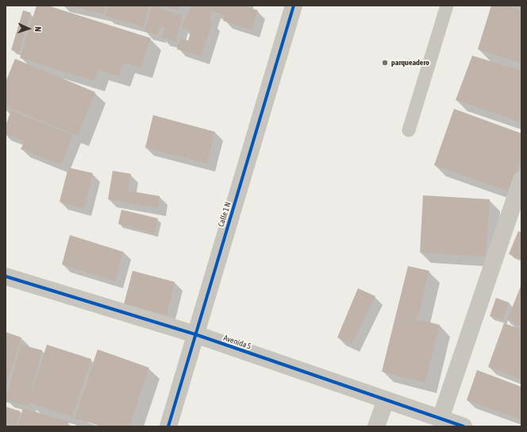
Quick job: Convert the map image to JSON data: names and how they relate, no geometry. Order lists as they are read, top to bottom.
{
  "streets": {
    "street": ["Calle 1 N", "Avenida 5"]
  },
  "crossings": [
    ["Calle 1 N", "Avenida 5"]
  ],
  "places": ["parqueadero"],
  "north": "right"
}
